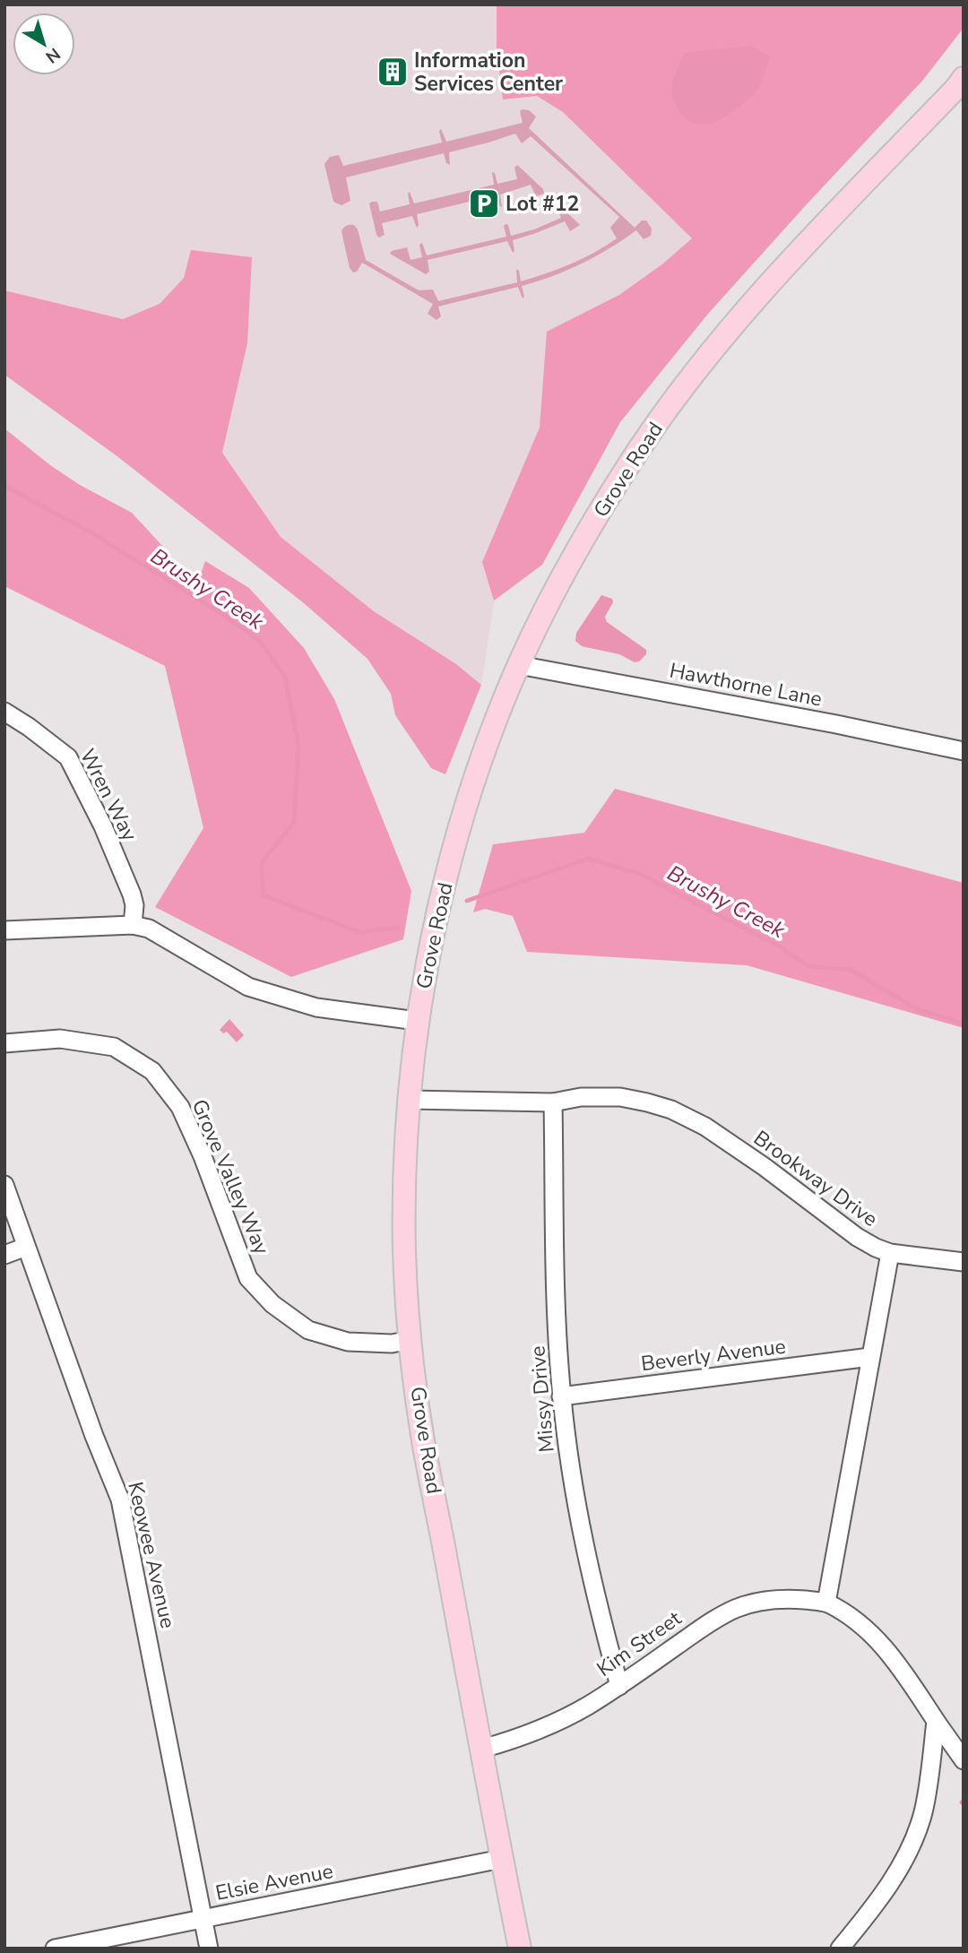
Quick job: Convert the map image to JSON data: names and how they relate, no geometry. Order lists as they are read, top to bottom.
{
  "streets": {
    "main road": ["Grove Road"],
    "street": [
      "Hawthorne Lane",
      "Wren Way",
      "Grove Valley Way",
      "Brookway Drive",
      "Beverly Avenue",
      "Missy Drive",
      "Keowee Avenue",
      "Kim Street",
      "Elsie Avenue"
    ]
  },
  "crossings": [
    ["Grove Road", "Hawthorne Lane"],
    ["Grove Road", "Grove Valley Way"],
    ["Grove Road", "Brookway Drive"],
    ["Grove Road", "Kim Street"],
    ["Grove Road", "Elsie Avenue"],
    ["Brookway Drive", "Missy Drive"],
    ["Beverly Avenue", "Missy Drive"],
    ["Missy Drive", "Kim Street"],
    ["Keowee Avenue", "Elsie Avenue"]
  ],
  "water": ["Brushy Creek"],
  "places": {
    "building": ["Information Services Center"],
    "parking": ["Lot #12"]
  },
  "north": "bottom right"
}
